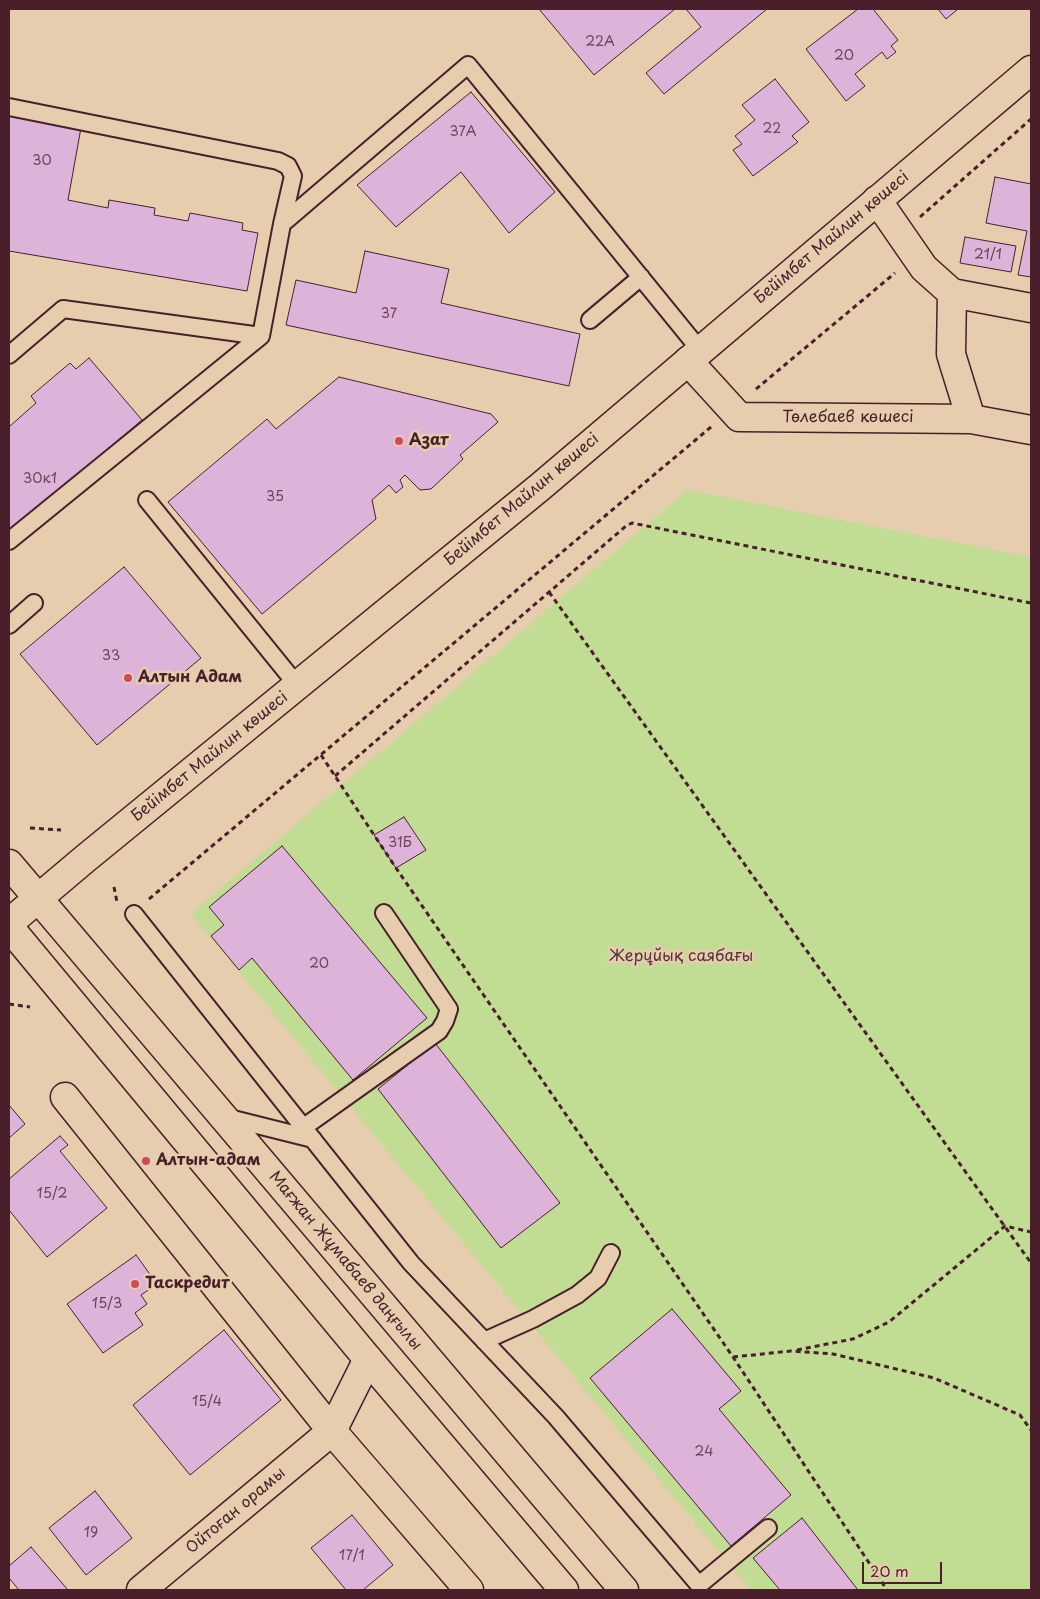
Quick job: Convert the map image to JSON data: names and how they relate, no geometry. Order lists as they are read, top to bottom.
{
  "streets": {
    "street": [
      "Бейімбет Майлин көшесі",
      "Төлебаев көшесі",
      "Мағжан Жұмабаев даңғылы",
      "Ойтоған орамы"
    ]
  },
  "crossings": [
    ["Бейімбет Майлин көшесі", "Төлебаев көшесі"],
    ["Бейімбет Майлин көшесі", "Мағжан Жұмабаев даңғылы"]
  ],
  "parks": ["Жерұйық саябағы"],
  "places": [
    "Азат",
    "Алтын Адам",
    "Алтын-адам",
    "Таскредит"
  ],
  "house_numbers": [
    "22А",
    "20",
    "22",
    "37А",
    "30",
    "21/1",
    "37",
    "30к1",
    "35",
    "33",
    "31Б",
    "20",
    "15/2",
    "15/3",
    "15/4",
    "24",
    "19",
    "17/1"
  ],
  "scale_bar": "20 m"
}
